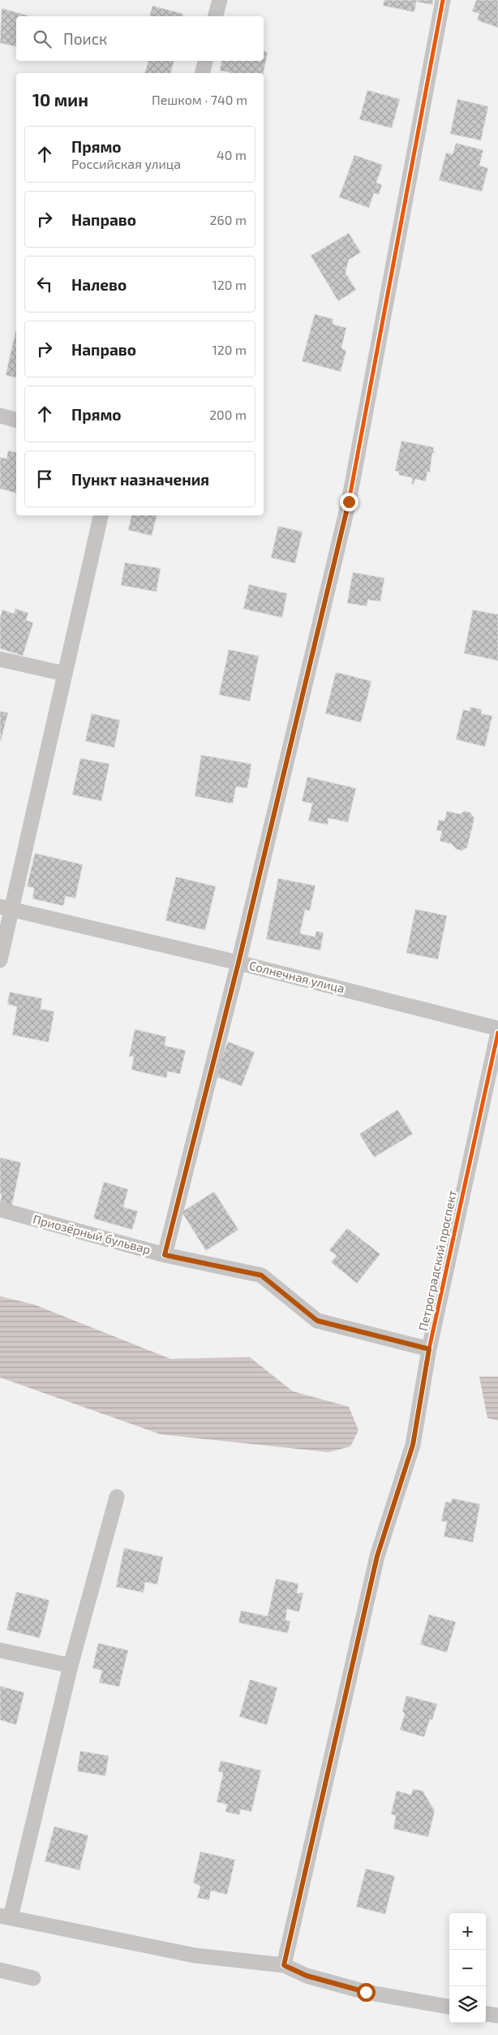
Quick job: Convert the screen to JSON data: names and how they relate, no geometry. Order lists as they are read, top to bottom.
{
  "streets": {
    "street": ["Солнечная улица", "Приозёрный бульвар", "Петроградский проспект"]
  },
  "crossings": [
    ["Приозёрный бульвар", "Петроградский проспект"]
  ],
  "page": {
    "search": "Поиск",
    "heading": ["10 мин", "Пешком · 740 m"],
    "list": [
      ["Прямо", "Российская улица", "40 m"],
      ["Направо", "260 m"],
      ["Налево", "120 m"],
      ["Направо", "120 m"],
      ["Прямо", "200 m"],
      "Пункт назначения"
    ],
    "map_buttons": ["+", "−"]
  }
}
